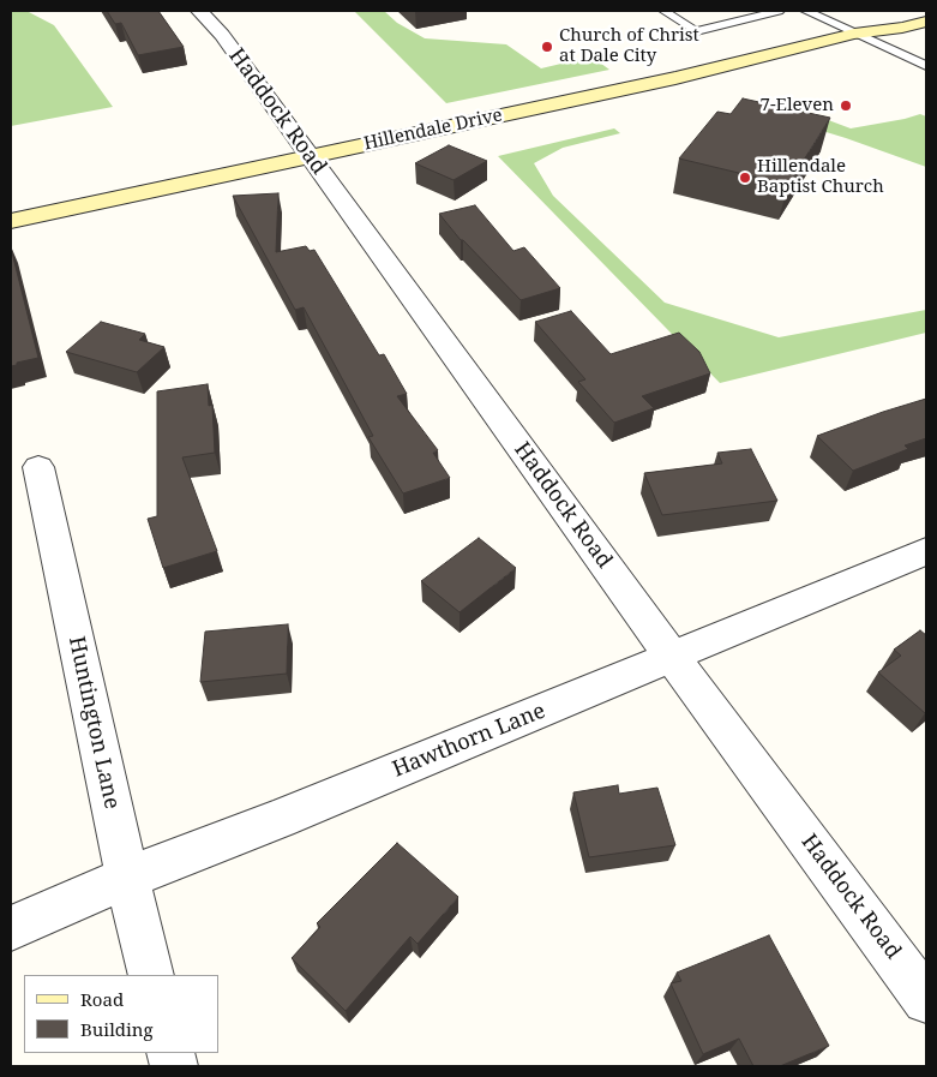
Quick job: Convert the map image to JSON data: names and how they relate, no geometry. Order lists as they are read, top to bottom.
{
  "streets": {
    "main road": ["Hillendale Drive"],
    "street": ["Haddock Road", "Huntington Lane", "Hawthorn Lane"]
  },
  "crossings": [
    ["Haddock Road", "Hillendale Drive"],
    ["Haddock Road", "Hawthorn Lane"],
    ["Huntington Lane", "Hawthorn Lane"]
  ],
  "places": ["Church of Christ at Dale City", "7-Eleven", "Hillendale Baptist Church"],
  "legend": ["Road", "Building"]
}
